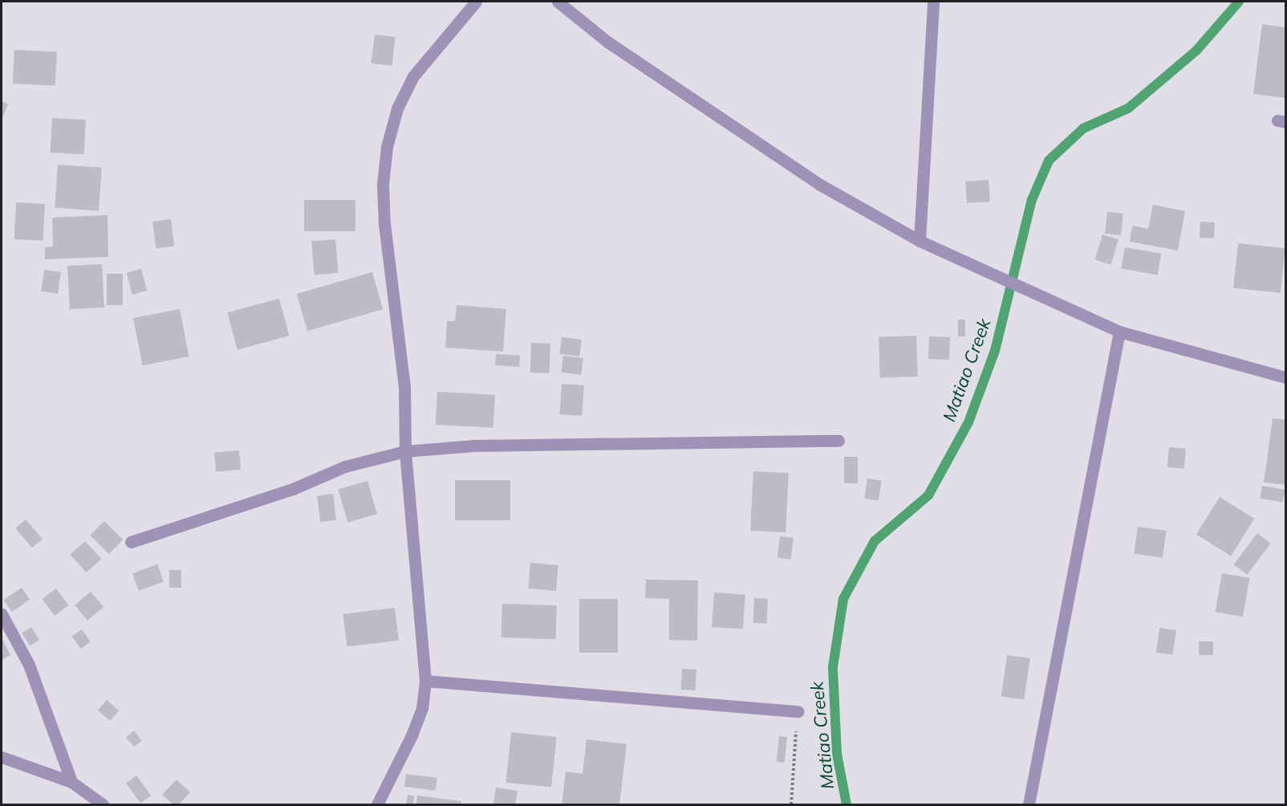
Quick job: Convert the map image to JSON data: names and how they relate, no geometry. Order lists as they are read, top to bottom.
{
  "water": ["Matiao Creek"]
}
